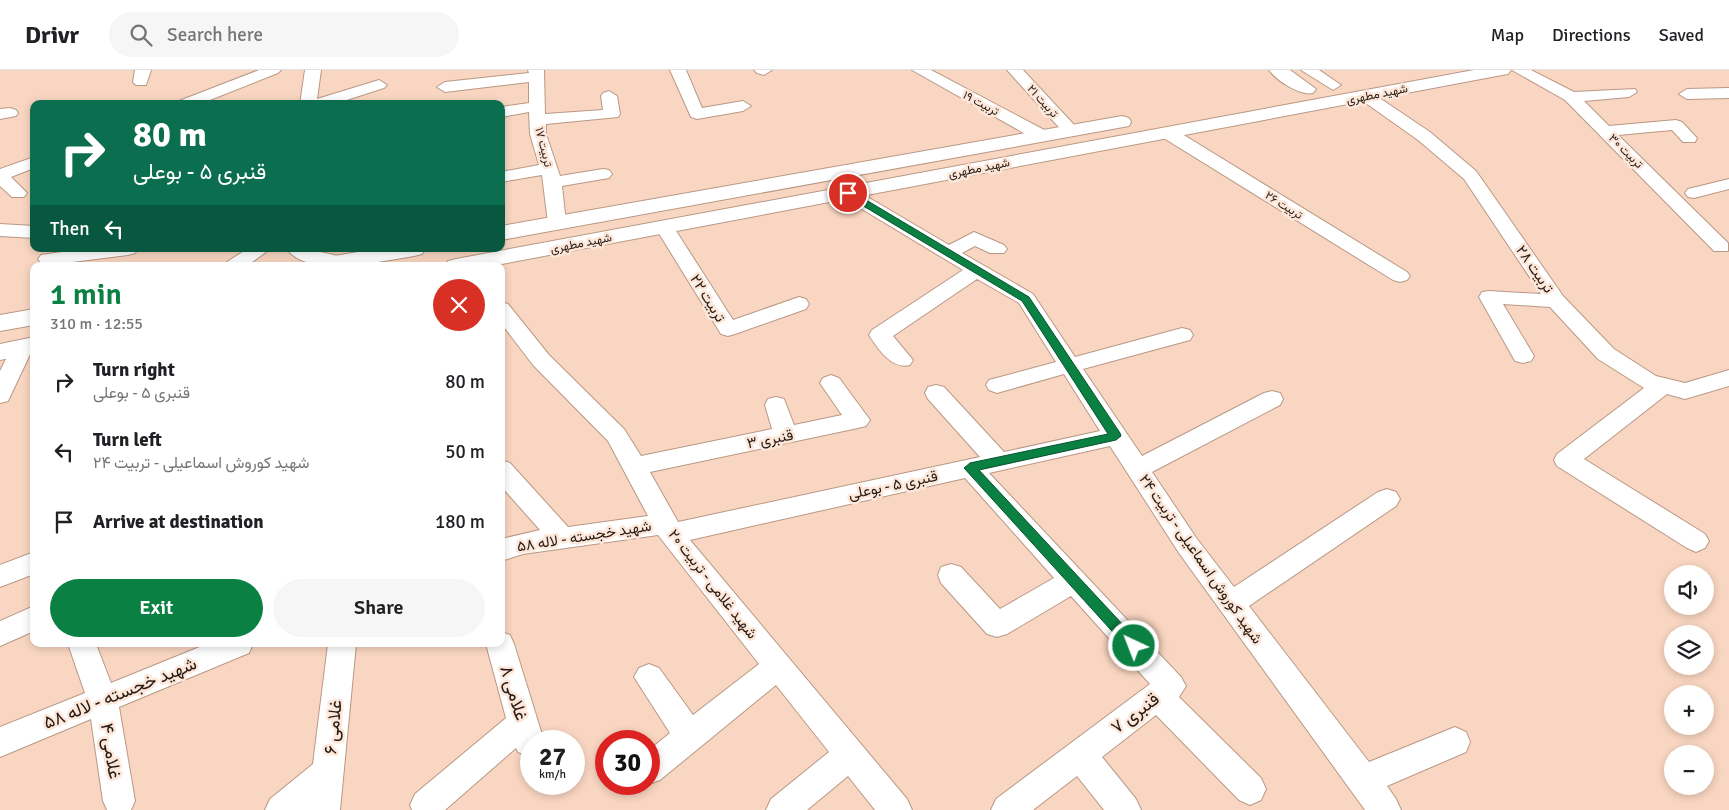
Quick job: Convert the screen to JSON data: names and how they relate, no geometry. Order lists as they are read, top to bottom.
{
  "streets": {
    "main road": ["شهید مطهری"],
    "street": [
      "تربیت ۲۱",
      "تربیت ۱۹",
      "تربیت ۱۷",
      "تربیت ۳۰",
      "تربیت ۲۶",
      "تربیت ۲۸",
      "تربیت ۲۲",
      "قنبری ۳",
      "قنبری ۵ - بوعلی",
      "شهید خجسته - لاله ۵۸",
      "شهید کوروش اسماعیلی - تربیت ۲۴",
      "شهید غلامی - تربیت ۲۰",
      "غلامی ۸",
      "قنبری ۷",
      "غلامی ۶",
      "غلامی ۴"
    ]
  },
  "crossings": [
    ["شهید مطهری", "تربیت ۲۱"],
    ["شهید مطهری", "تربیت ۱۹"],
    ["شهید مطهری", "تربیت ۱۷"],
    ["شهید مطهری", "تربیت ۲۶"],
    ["شهید مطهری", "تربیت ۲۸"],
    ["شهید مطهری", "تربیت ۲۲"],
    ["شهید مطهری", "شهید کوروش اسماعیلی - تربیت ۲۴"],
    ["قنبری ۳", "شهید غلامی - تربیت ۲۰"],
    ["قنبری ۵ - بوعلی", "شهید خجسته - لاله ۵۸"],
    ["قنبری ۵ - بوعلی", "شهید کوروش اسماعیلی - تربیت ۲۴"],
    ["قنبری ۵ - بوعلی", "شهید غلامی - تربیت ۲۰"],
    ["قنبری ۵ - بوعلی", "قنبری ۷"],
    ["شهید خجسته - لاله ۵۸", "شهید غلامی - تربیت ۲۰"],
    ["شهید خجسته - لاله ۵۸", "غلامی ۴"]
  ],
  "page": {
    "header": "Drivr",
    "search": "Search here",
    "nav": ["Map", "Directions", "Saved"],
    "turn": ["80 m", "قنبری ۵ - بوعلی"],
    "then": "Then",
    "heading": ["1 min", "310 m · 12:55"],
    "list": [
      {
        "name": "Turn right",
        "note": "قنبری ۵ - بوعلی",
        "value": "80 m"
      },
      {
        "name": "Turn left",
        "note": "شهید کوروش اسماعیلی - تربیت ۲۴",
        "value": "50 m"
      },
      {
        "name": "Arrive at destination",
        "value": "180 m"
      }
    ],
    "map_buttons": ["+", "−"],
    "buttons": ["Exit", "Share"],
    "speed": "27 km/h",
    "limit": "30"
  }
}
